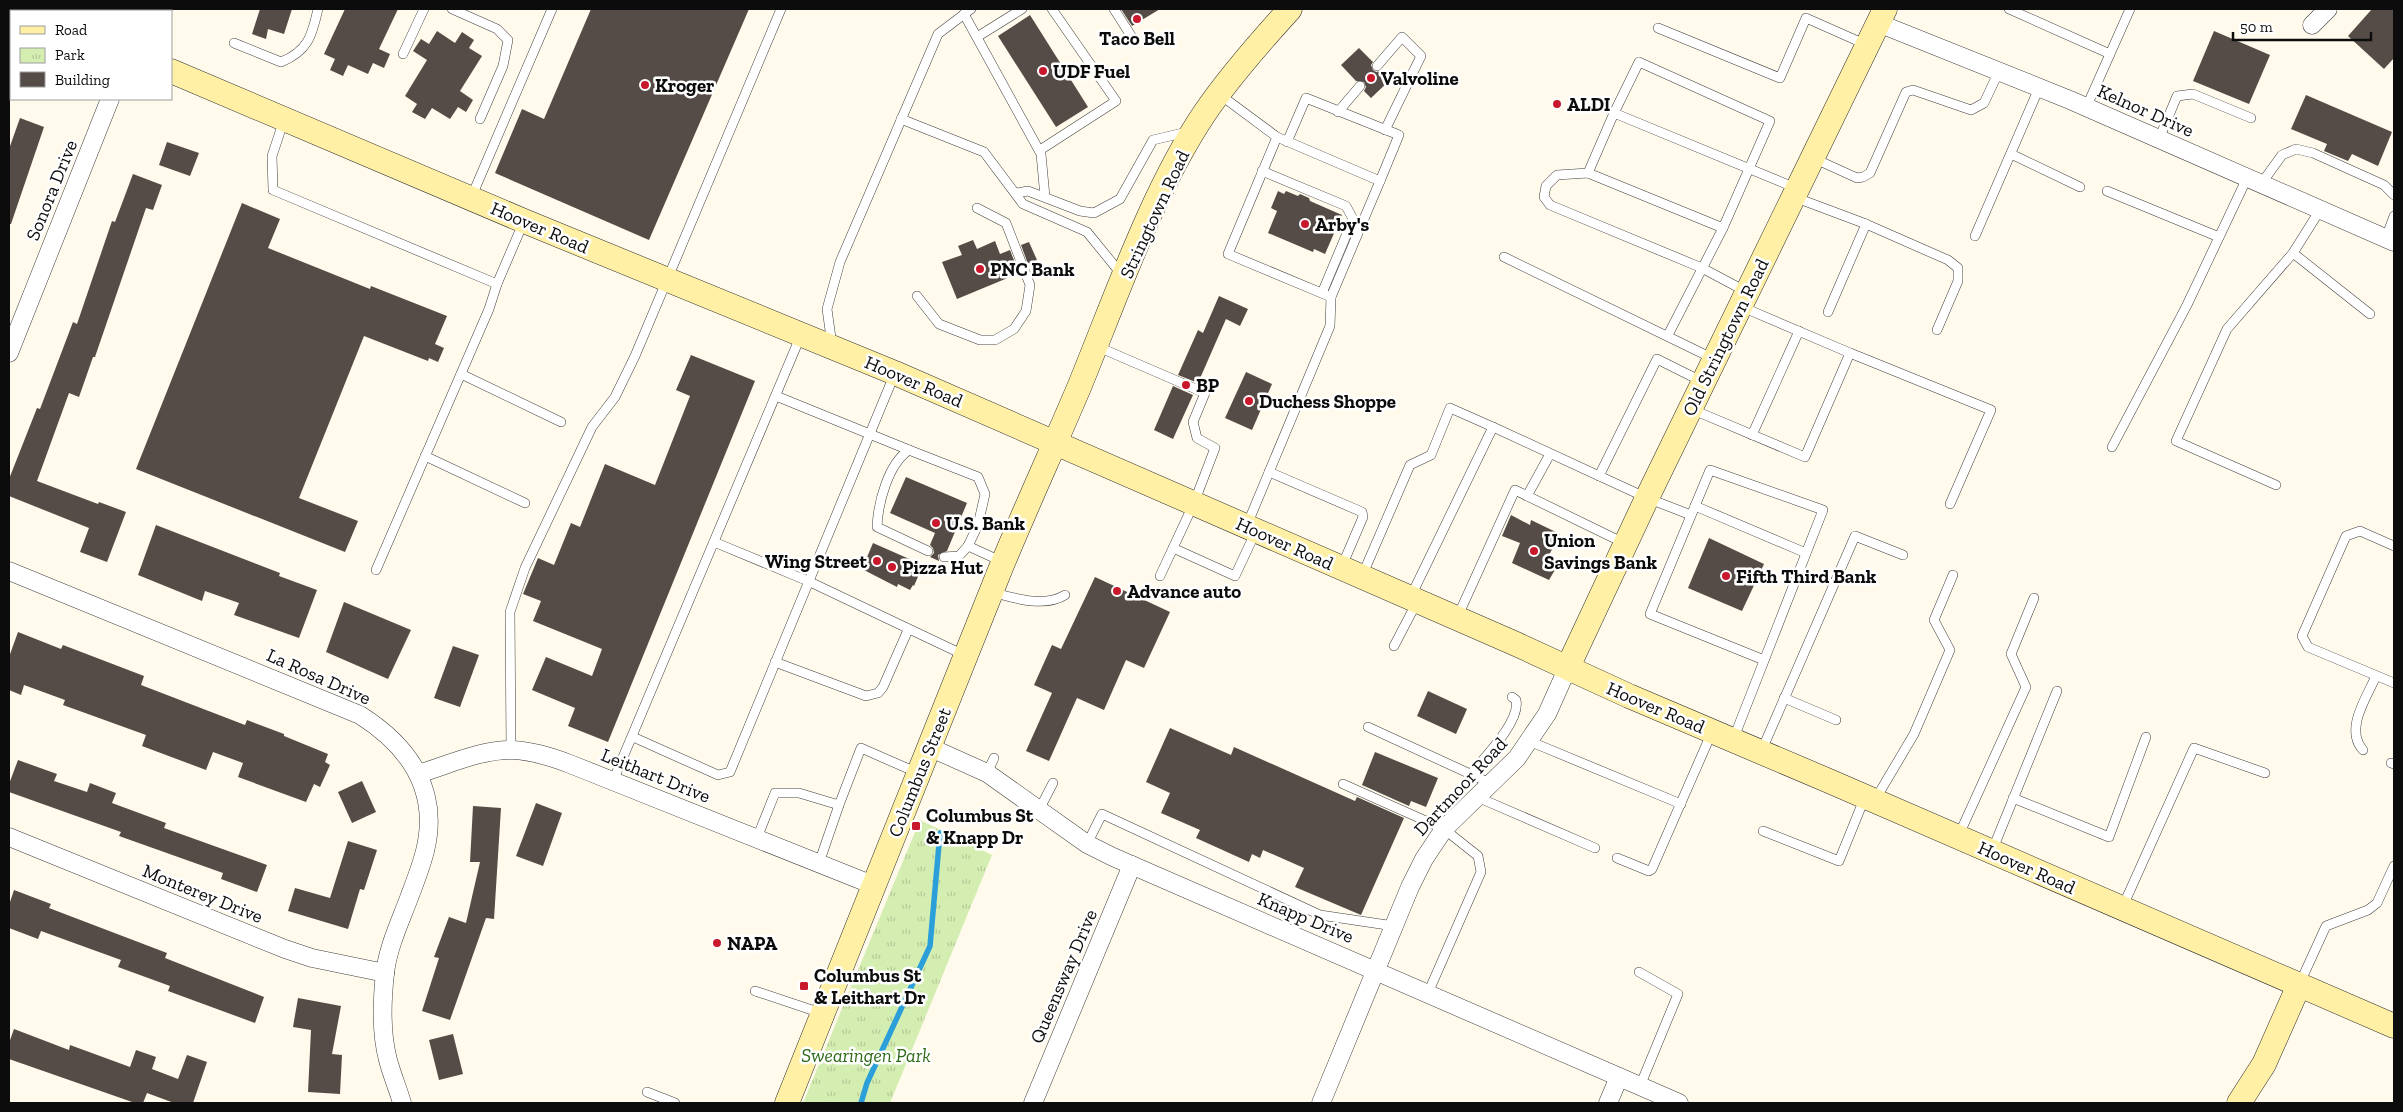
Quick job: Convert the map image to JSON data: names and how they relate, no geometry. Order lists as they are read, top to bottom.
{
  "streets": {
    "main road": [
      "Stringtown Road",
      "Hoover Road",
      "Old Stringtown Road",
      "Columbus Street"
    ],
    "street": [
      "Kelnor Drive",
      "Sonora Drive",
      "La Rosa Drive",
      "Leithart Drive",
      "Dartmoor Road",
      "Monterey Drive",
      "Knapp Drive",
      "Queensway Drive"
    ]
  },
  "crossings": [
    ["Kelnor Drive", "Old Stringtown Road"],
    ["Stringtown Road", "Hoover Road"],
    ["Stringtown Road", "Columbus Street"],
    ["Hoover Road", "Old Stringtown Road"],
    ["Hoover Road", "Columbus Street"],
    ["Hoover Road", "Dartmoor Road"],
    ["Old Stringtown Road", "Dartmoor Road"],
    ["La Rosa Drive", "Leithart Drive"],
    ["La Rosa Drive", "Monterey Drive"],
    ["Columbus Street", "Leithart Drive"],
    ["Columbus Street", "Knapp Drive"],
    ["Dartmoor Road", "Knapp Drive"],
    ["Knapp Drive", "Queensway Drive"]
  ],
  "parks": ["Swearingen Park"],
  "places": {
    "other": [
      "Taco Bell",
      "UDF Fuel",
      "Valvoline",
      "Kroger",
      "ALDI",
      "Arby's",
      "PNC Bank",
      "BP",
      "Duchess Shoppe",
      "U.S. Bank",
      "Union Savings Bank",
      "Wing Street",
      "Pizza Hut",
      "Fifth Third Bank",
      "Advance auto",
      "NAPA"
    ],
    "transit": ["Columbus St & Knapp Dr", "Columbus St & Leithart Dr"]
  },
  "legend": ["Road", "Park", "Building"],
  "scale_bar": "50 m"
}
